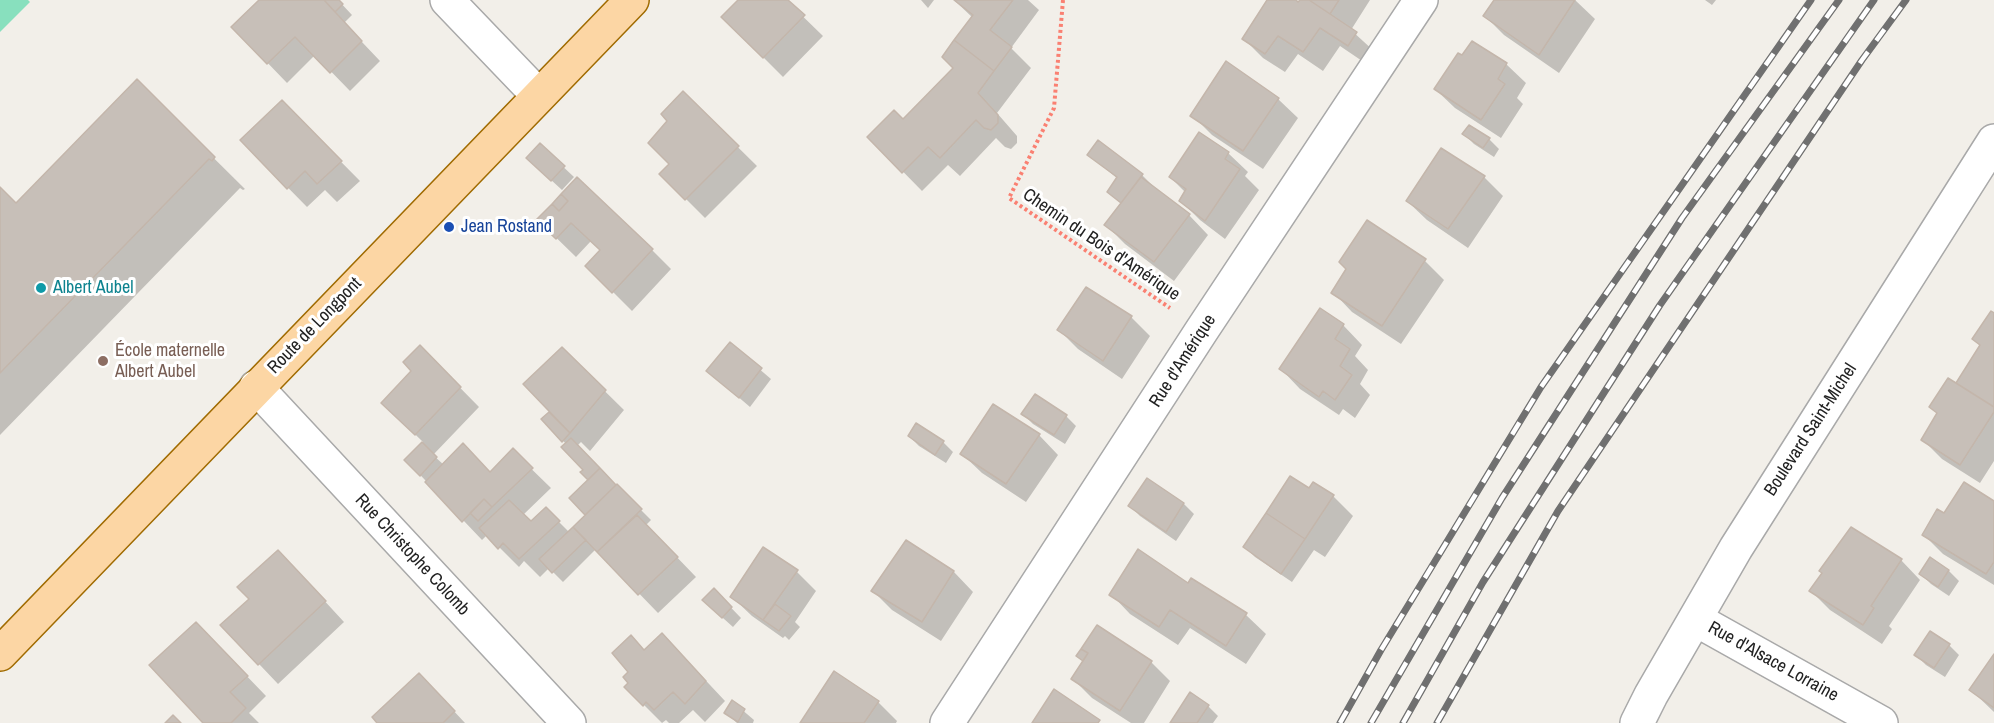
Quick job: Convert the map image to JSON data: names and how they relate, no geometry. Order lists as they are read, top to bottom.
{
  "streets": {
    "main road": ["Route de Longpont"],
    "street": [
      "Rue d'Amérique",
      "Boulevard Saint-Michel",
      "Rue Christophe Colomb",
      "Rue d'Alsace Lorraine"
    ],
    "path": ["Chemin du Bois d'Amérique"]
  },
  "crossings": [
    ["Chemin du Bois d'Amérique", "Rue d'Amérique"],
    ["Route de Longpont", "Rue Christophe Colomb"],
    ["Boulevard Saint-Michel", "Rue d'Alsace Lorraine"]
  ],
  "places": ["Jean Rostand", "Albert Aubel", "École maternelle Albert Aubel"]
}
